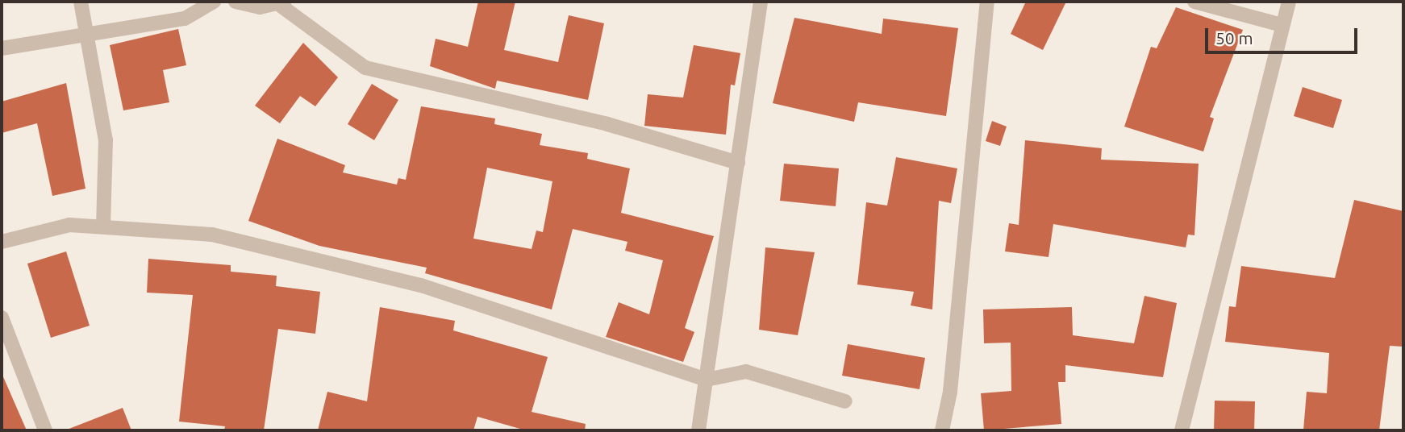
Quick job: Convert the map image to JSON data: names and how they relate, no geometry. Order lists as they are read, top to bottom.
{
  "scale_bar": "50 m"
}
